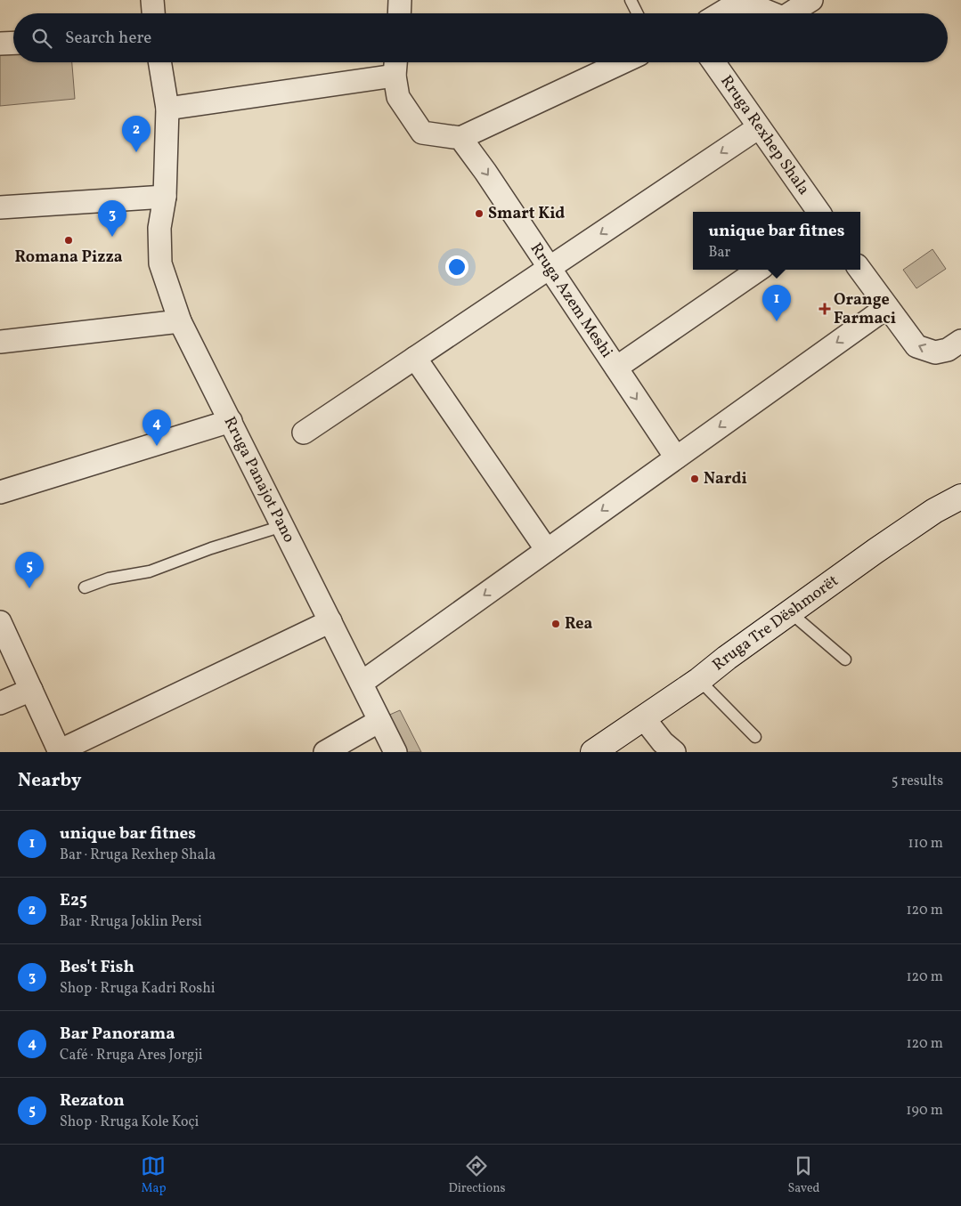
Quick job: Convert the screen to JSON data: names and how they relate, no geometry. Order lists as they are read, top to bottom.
{
  "streets": {
    "main road": ["Rruga Tre Dëshmorët"],
    "street": ["Rruga Rexhep Shala", "Rruga Azem Meshi", "Rruga Panajot Pano"]
  },
  "places": {
    "other": [
      "Smart Kid",
      "Romana Pizza",
      "Nardi",
      "Rea"
    ],
    "health": ["Orange Farmaci"]
  },
  "page": {
    "search": "Search here",
    "pins": [
      "2",
      "3",
      "1",
      "4",
      "5"
    ],
    "popup": ["unique bar fitnes", "Bar"],
    "heading": ["Nearby", "5 results"],
    "list": [
      {
        "mark": "1",
        "name": "unique bar fitnes",
        "note": "Bar · Rruga Rexhep Shala",
        "value": "110 m"
      },
      {
        "mark": "2",
        "name": "E25",
        "note": "Bar · Rruga Joklin Persi",
        "value": "120 m"
      },
      {
        "mark": "3",
        "name": "Bes't Fish",
        "note": "Shop · Rruga Kadri Roshi",
        "value": "120 m"
      },
      {
        "mark": "4",
        "name": "Bar Panorama",
        "note": "Café · Rruga Ares Jorgji",
        "value": "120 m"
      },
      {
        "mark": "5",
        "name": "Rezaton",
        "note": "Shop · Rruga Kole Koçi",
        "value": "190 m"
      }
    ],
    "nav": ["Map", "Directions", "Saved"]
  }
}
